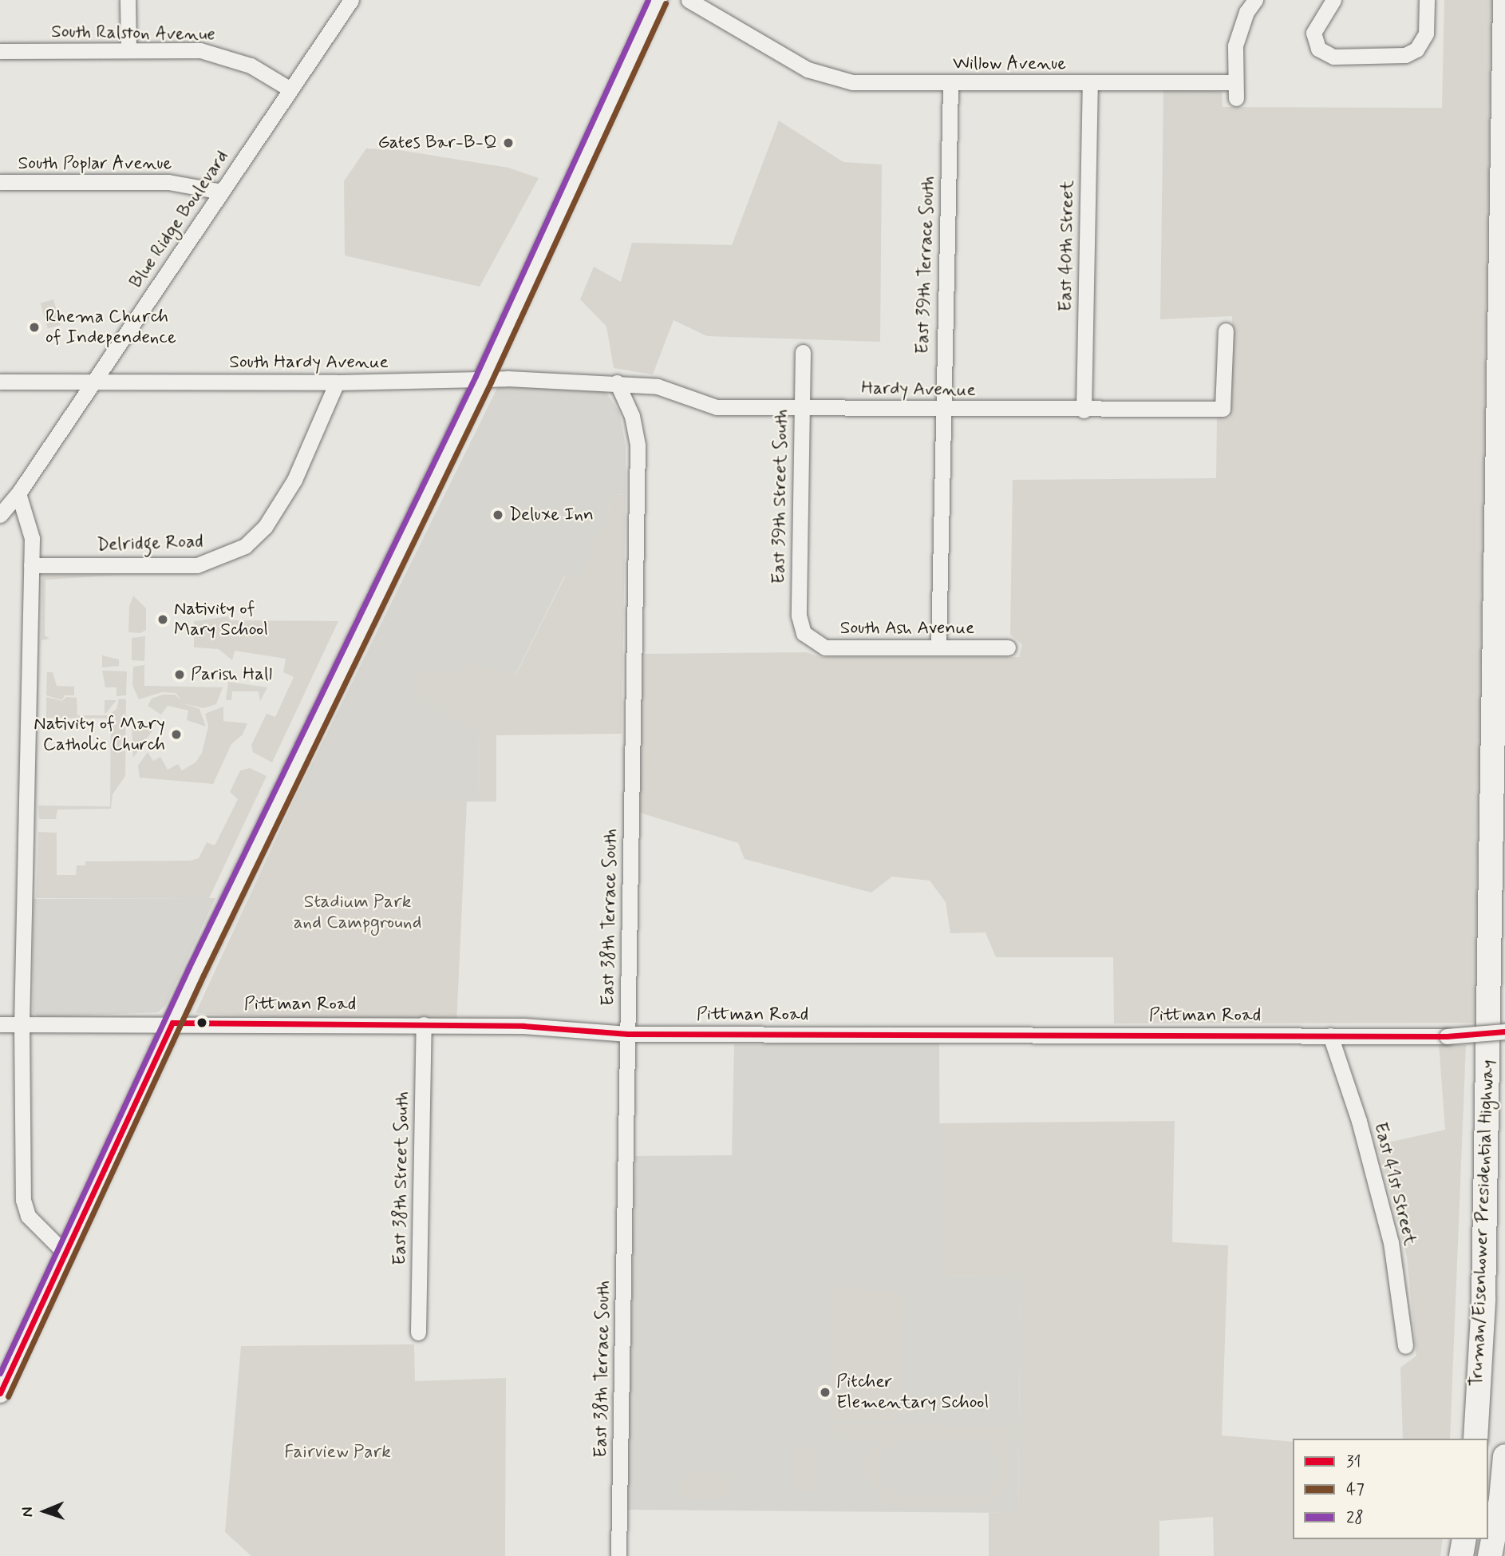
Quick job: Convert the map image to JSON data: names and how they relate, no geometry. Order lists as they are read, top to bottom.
{
  "streets": {
    "highway": ["Truman/Eisenhower Presidential Highway"],
    "street": [
      "South Ralston Avenue",
      "Willow Avenue",
      "South Poplar Avenue",
      "Blue Ridge Boulevard",
      "East 40th Street",
      "East 39th Terrace South",
      "South Hardy Avenue",
      "Hardy Avenue",
      "East 39th Street South",
      "Delridge Road",
      "South Ash Avenue",
      "East 38th Terrace South",
      "Pittman Road",
      "East 38th Street South",
      "East 41st Street"
    ]
  },
  "crossings": [
    ["South Ralston Avenue", "Blue Ridge Boulevard"],
    ["Willow Avenue", "East 40th Street"],
    ["Willow Avenue", "East 39th Terrace South"],
    ["South Poplar Avenue", "Blue Ridge Boulevard"],
    ["Blue Ridge Boulevard", "South Hardy Avenue"],
    ["East 40th Street", "Hardy Avenue"],
    ["East 39th Terrace South", "Hardy Avenue"],
    ["East 39th Terrace South", "South Ash Avenue"],
    ["South Hardy Avenue", "Hardy Avenue"],
    ["South Hardy Avenue", "Delridge Road"],
    ["South Hardy Avenue", "East 38th Terrace South"],
    ["Hardy Avenue", "East 39th Street South"],
    ["Hardy Avenue", "East 38th Terrace South"],
    ["East 39th Street South", "South Ash Avenue"],
    ["East 38th Terrace South", "Pittman Road"],
    ["Pittman Road", "East 38th Street South"],
    ["Pittman Road", "East 41st Street"]
  ],
  "parks": ["Stadium Park and Campground", "Fairview Park"],
  "places": [
    "Gates Bar-B-Q",
    "Rhema Church of Independence",
    "Deluxe Inn",
    "Nativity of Mary School",
    "Parish Hall",
    "Nativity of Mary Catholic Church",
    "Pitcher Elementary School"
  ],
  "lines": ["transit line 28", "transit line 47", "transit line 31"],
  "legend": ["31", "47", "28"],
  "north": "left"
}
